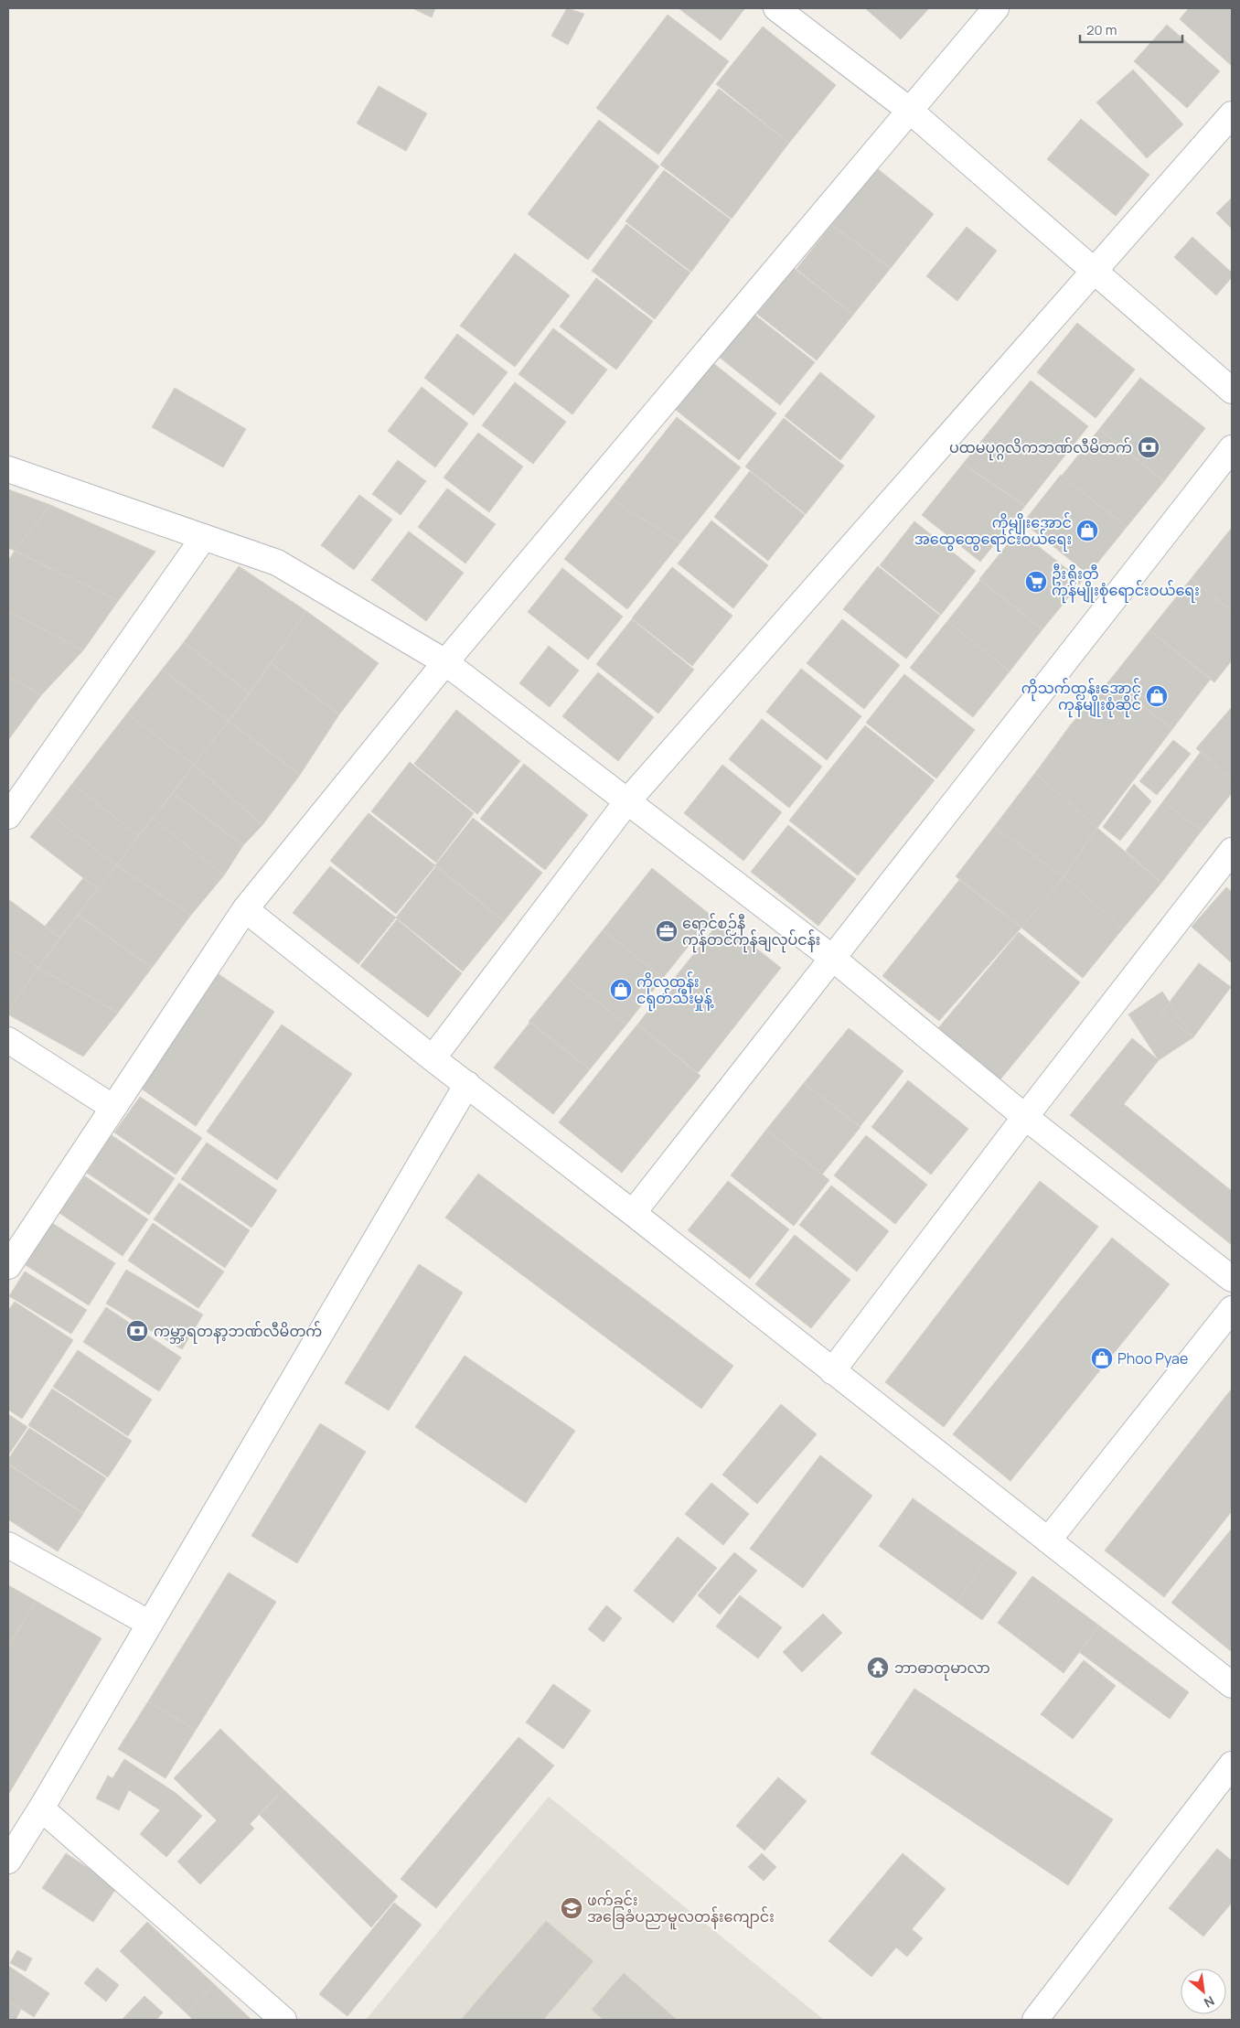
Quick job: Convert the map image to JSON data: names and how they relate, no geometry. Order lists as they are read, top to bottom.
{
  "places": {
    "bank": ["ပထမပုဂ္ဂလိကဘဏ်လီမိတက်", "ကမ္ဘာ့ရတနာ့ဘဏ်လီမိတက်"],
    "shop": [
      "ကိုမျိုးအောင် အထွေထွေရောင်းဝယ်ရေး",
      "ကိုသက်ထွန်းအောင် ကုန်မျိုးစုံဆိုင်",
      "ကိုလှထွန်း ငရုတ်သီးမှုန့်",
      "Phoo Pyae"
    ],
    "supermarket": ["ဦးရှိုးတီ ကုန်မျိုးစုံရောင်းဝယ်ရေး"],
    "office": ["ရောင်စဉ်နီ ကုန်တင်ကုန်ချလုပ်ငန်း"],
    "temple": ["ဘာဓာတုမာလာ"],
    "school or university": ["ဖက်ခင်း အခြေခံပညာမူလတန်းကျောင်း"]
  },
  "scale_bar": "20 m",
  "north": "bottom right"
}
